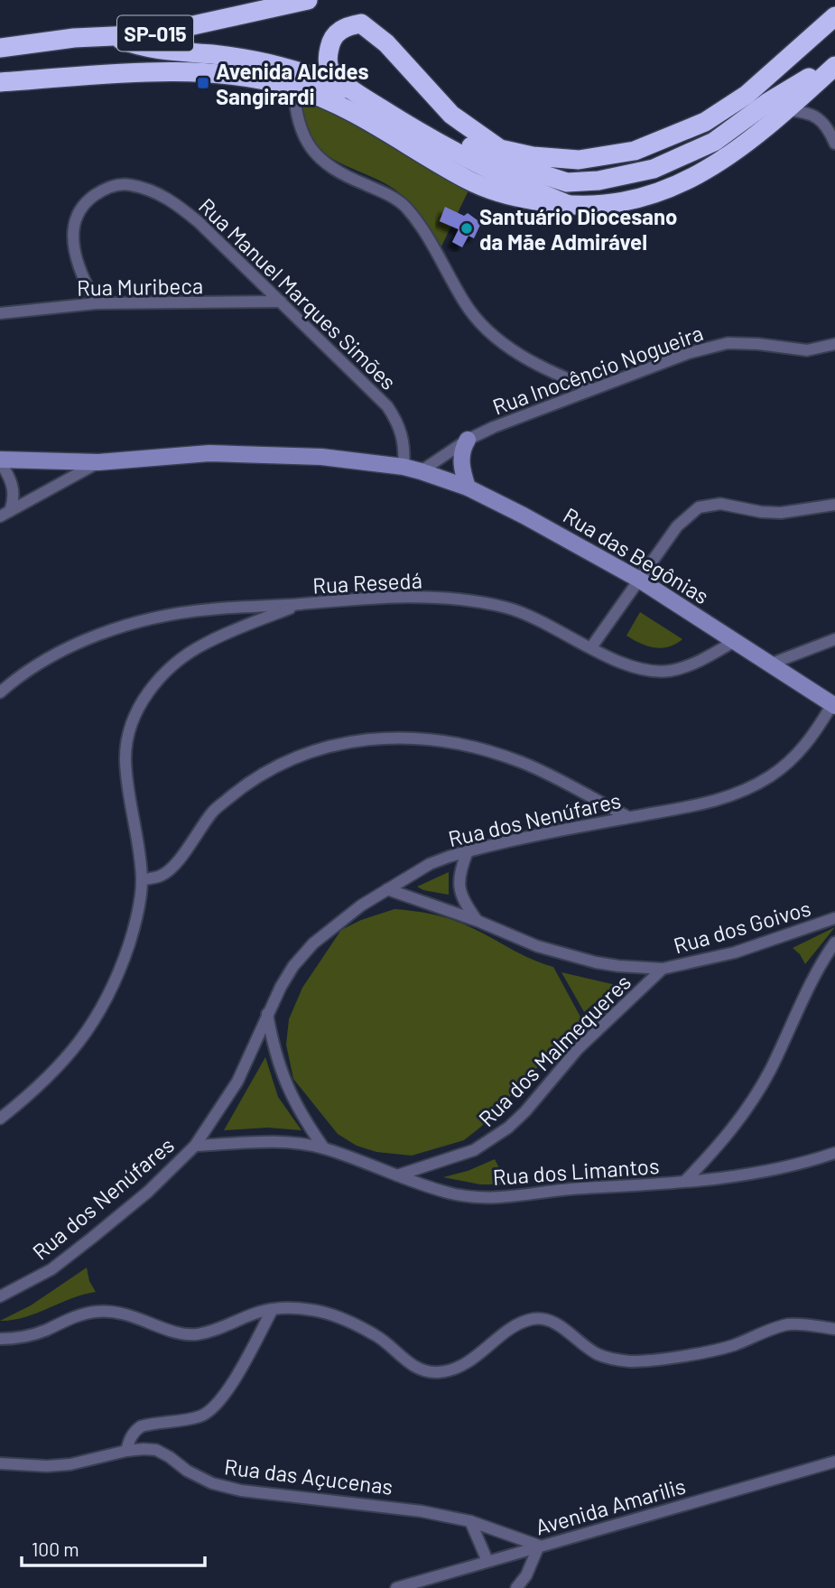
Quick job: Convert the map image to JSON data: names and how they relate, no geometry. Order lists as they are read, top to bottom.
{
  "streets": {
    "highway": ["SP-015"],
    "main road": ["Rua das Begônias"],
    "street": [
      "Rua Muribeca",
      "Rua Manuel Marques Simões",
      "Rua Inocêncio Nogueira",
      "Rua Resedá",
      "Rua dos Nenúfares",
      "Rua dos Goivos",
      "Rua dos Malmequeres",
      "Rua dos Limantos",
      "Rua das Açucenas",
      "Avenida Amarilis"
    ]
  },
  "crossings": [
    ["Rua Muribeca", "Rua Manuel Marques Simões"],
    ["Rua Manuel Marques Simões", "Rua das Begônias"],
    ["Rua Inocêncio Nogueira", "Rua das Begônias"],
    ["Rua das Begônias", "Rua Resedá"],
    ["Rua das Begônias", "Rua dos Nenúfares"],
    ["Rua dos Nenúfares", "Rua dos Goivos"],
    ["Rua dos Nenúfares", "Rua dos Limantos"],
    ["Rua dos Goivos", "Rua dos Malmequeres"],
    ["Rua dos Malmequeres", "Rua dos Limantos"],
    ["Rua das Açucenas", "Avenida Amarilis"]
  ],
  "places": {
    "transit": ["Avenida Alcides Sangirardi"],
    "other": ["Santuário Diocesano da Mãe Admirável"]
  },
  "scale_bar": "100 m"
}
